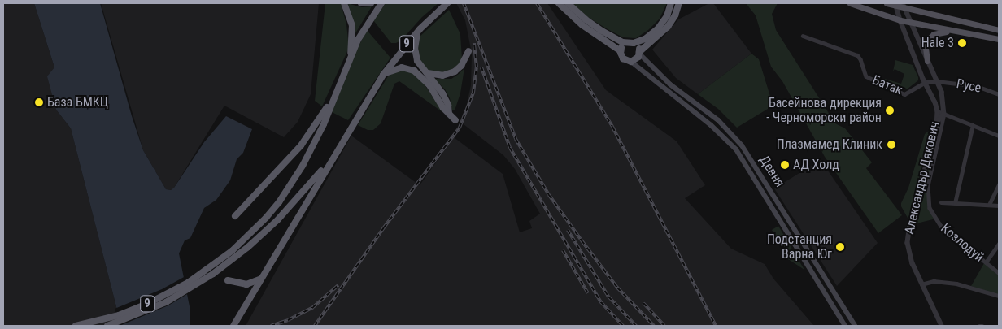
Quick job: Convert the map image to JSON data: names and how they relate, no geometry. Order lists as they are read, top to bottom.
{
  "streets": {
    "highway": ["9"],
    "main road": ["Девня"],
    "street": [
      "Батак",
      "Русе",
      "Александър Дякович",
      "Козлодуй"
    ]
  },
  "crossings": [
    ["Батак", "Русе"],
    ["Батак", "Александър Дякович"],
    ["Русе", "Александър Дякович"],
    ["Александър Дякович", "Козлодуй"]
  ],
  "places": [
    "Hale 3",
    "База БМКЦ",
    "Басейнова дирекция - Черноморски район",
    "Плазмамед Клиник",
    "АД Холд",
    "Подстанция Варна Юг"
  ]
}
